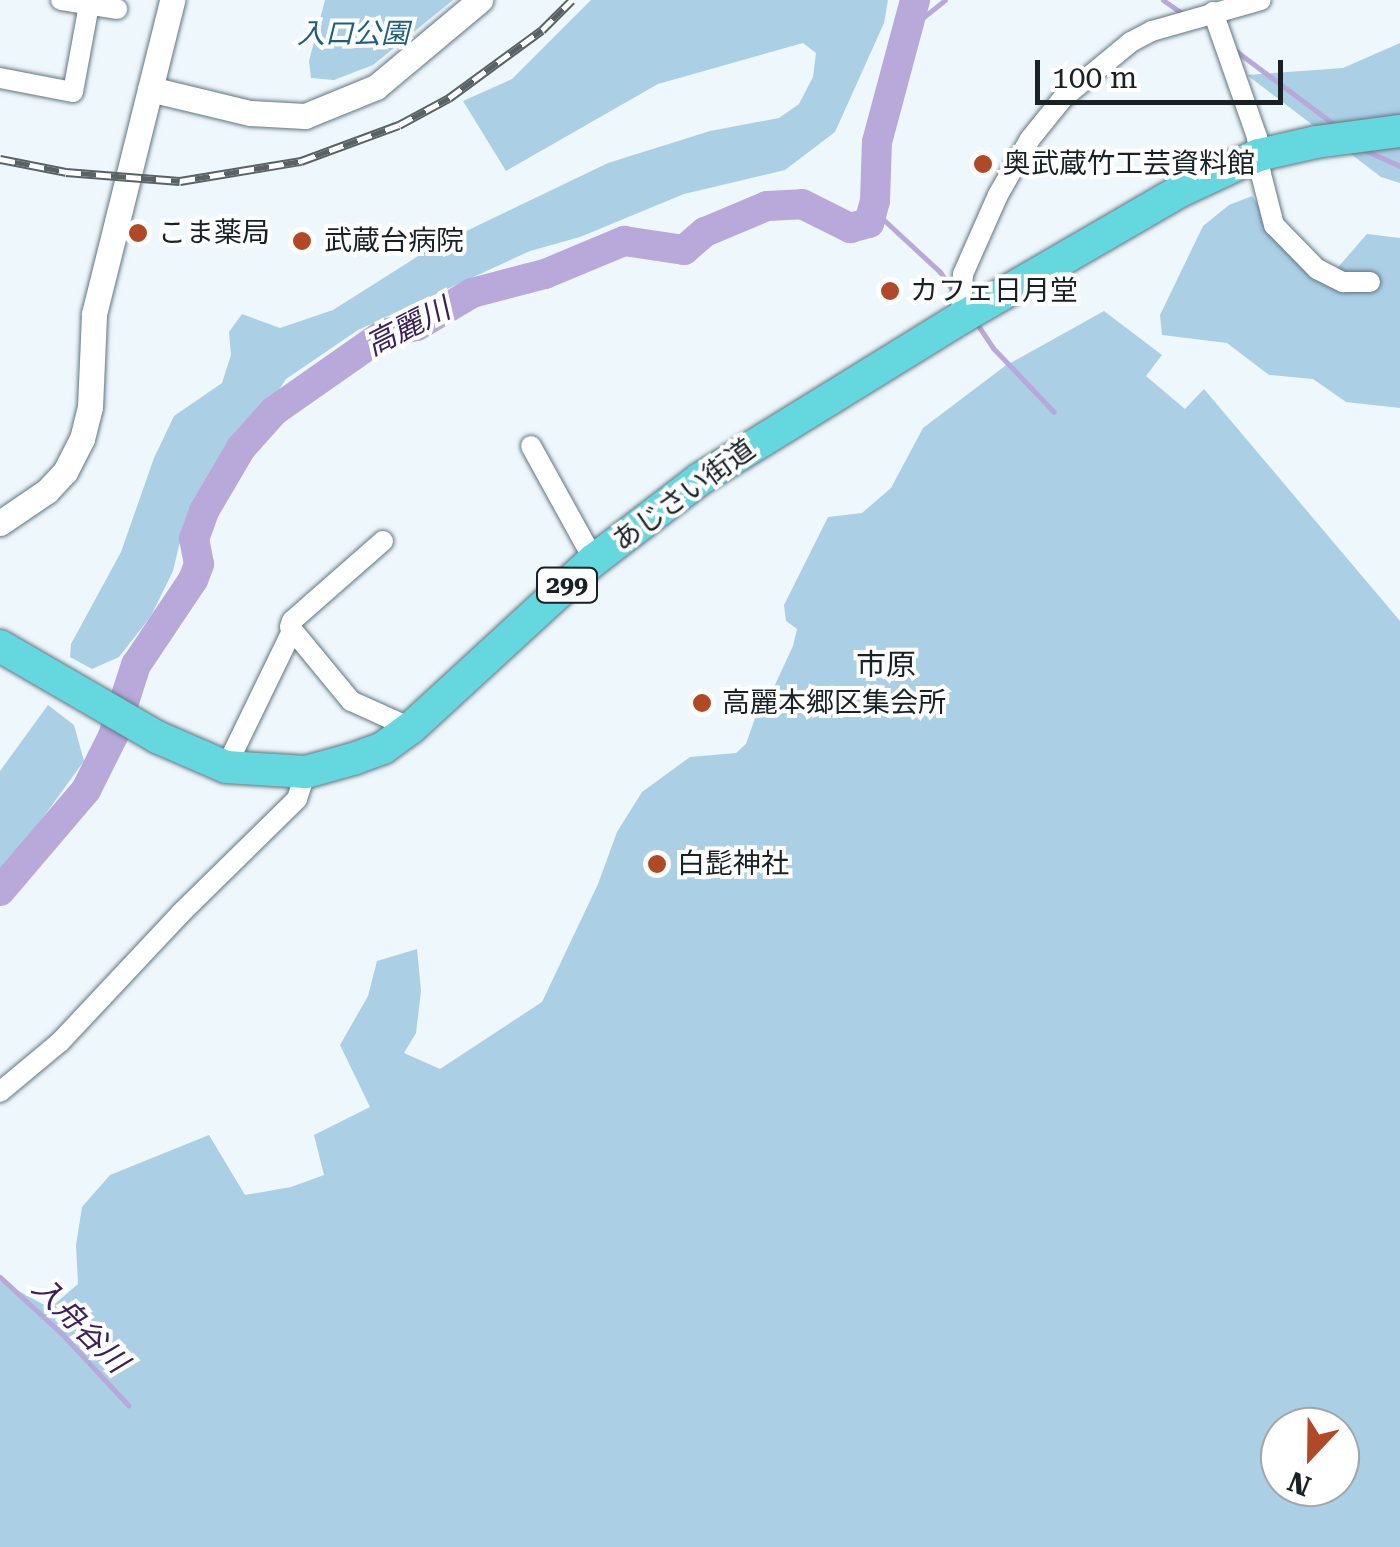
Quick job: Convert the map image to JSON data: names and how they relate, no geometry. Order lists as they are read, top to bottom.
{
  "streets": {
    "highway": ["あじさい街道", "299"]
  },
  "districts": ["市原"],
  "water": ["高麗川", "入舟谷川"],
  "parks": ["入口公園"],
  "places": [
    "奥武蔵竹工芸資料館",
    "こま薬局",
    "武蔵台病院",
    "カフェ日月堂",
    "高麗本郷区集会所",
    "白髭神社"
  ],
  "scale_bar": "100 m",
  "north": "bottom"
}
